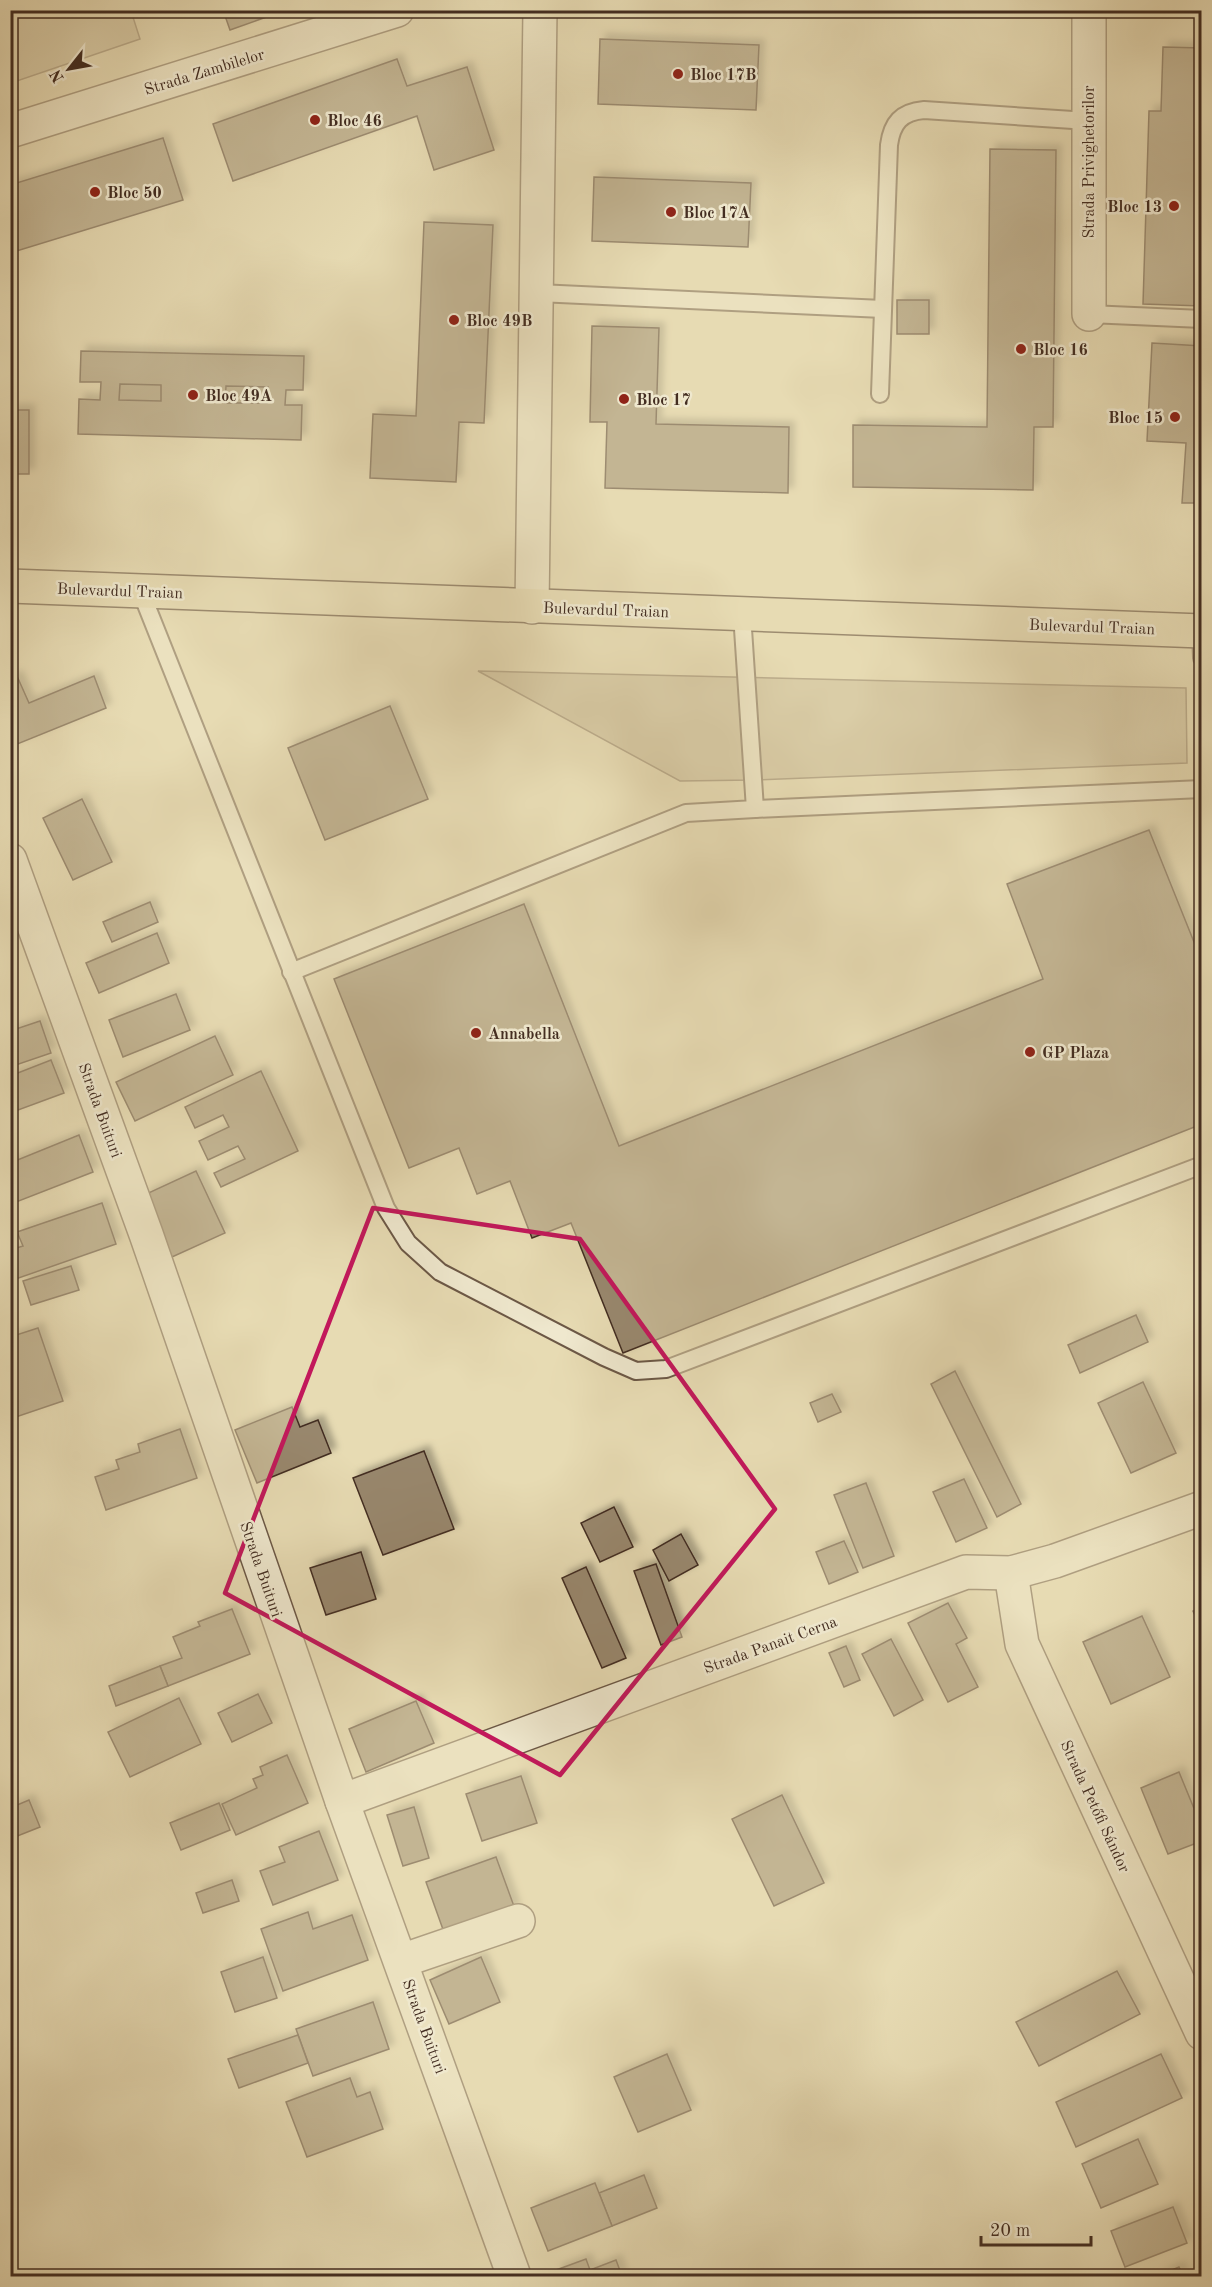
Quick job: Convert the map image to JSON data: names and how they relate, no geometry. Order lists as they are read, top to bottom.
{
  "streets": {
    "main road": ["Bulevardul Traian"],
    "street": [
      "Strada Zambilelor",
      "Strada Privighetorilor",
      "Strada Buituri",
      "Strada Panait Cerna",
      "Strada Petőfi Sándor"
    ]
  },
  "crossings": [
    ["Strada Buituri", "Strada Panait Cerna"],
    ["Strada Panait Cerna", "Strada Petőfi Sándor"]
  ],
  "places": [
    "Bloc 17B",
    "Bloc 46",
    "Bloc 50",
    "Bloc 13",
    "Bloc 17A",
    "Bloc 49B",
    "Bloc 16",
    "Bloc 49A",
    "Bloc 17",
    "Bloc 15",
    "Annabella",
    "GP Plaza"
  ],
  "scale_bar": "20 m",
  "north": "bottom left"
}
